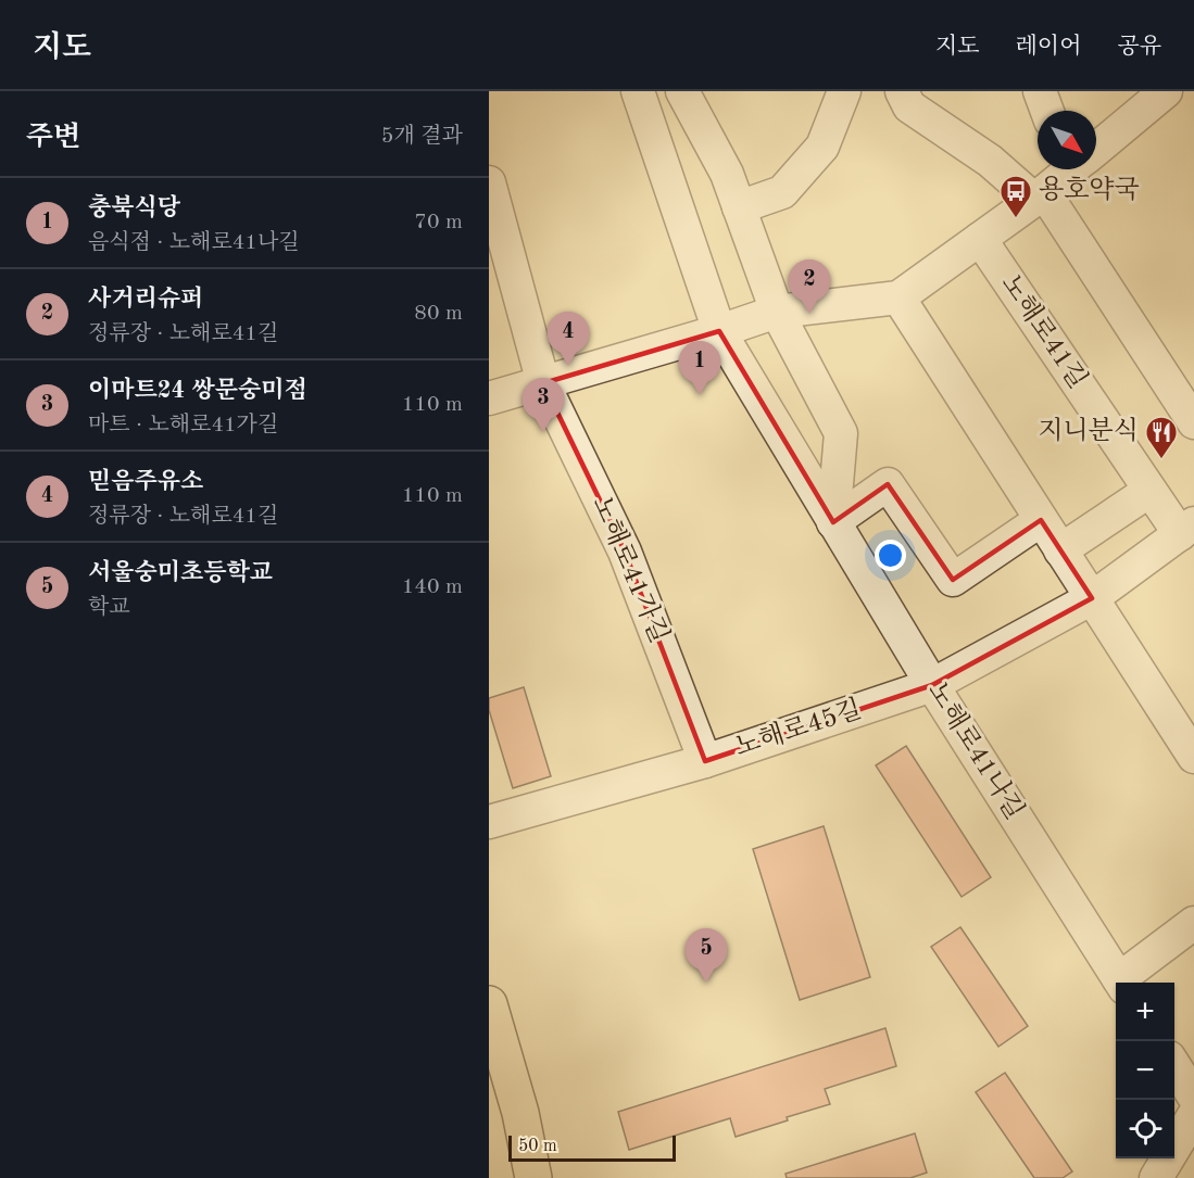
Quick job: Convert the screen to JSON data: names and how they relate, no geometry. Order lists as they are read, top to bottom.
{
  "streets": {
    "street": [
      "노해로41길",
      "노해로41가길",
      "노해로45길",
      "노해로41나길"
    ]
  },
  "crossings": [
    ["노해로41길", "노해로45길"],
    ["노해로41가길", "노해로45길"],
    ["노해로45길", "노해로41나길"]
  ],
  "places": {
    "bus stop": ["용호약국"],
    "restaurant": ["지니분식"]
  },
  "scale_bar": "50 m",
  "north": "bottom right",
  "page": {
    "header": "지도",
    "nav": ["지도", "레이어", "공유"],
    "heading": ["주변", "5개 결과"],
    "list": [
      {
        "mark": "1",
        "name": "충북식당",
        "note": "음식점 · 노해로41나길",
        "value": "70 m"
      },
      {
        "mark": "2",
        "name": "사거리슈퍼",
        "note": "정류장 · 노해로41길",
        "value": "80 m"
      },
      {
        "mark": "3",
        "name": "이마트24 쌍문숭미점",
        "note": "마트 · 노해로41가길",
        "value": "110 m"
      },
      {
        "mark": "4",
        "name": "믿음주유소",
        "note": "정류장 · 노해로41길",
        "value": "110 m"
      },
      {
        "mark": "5",
        "name": "서울숭미초등학교",
        "note": "학교",
        "value": "140 m"
      }
    ],
    "pins": [
      "2",
      "4",
      "1",
      "3",
      "5"
    ],
    "map_buttons": ["+", "−"],
    "scale": "50 m"
  }
}
